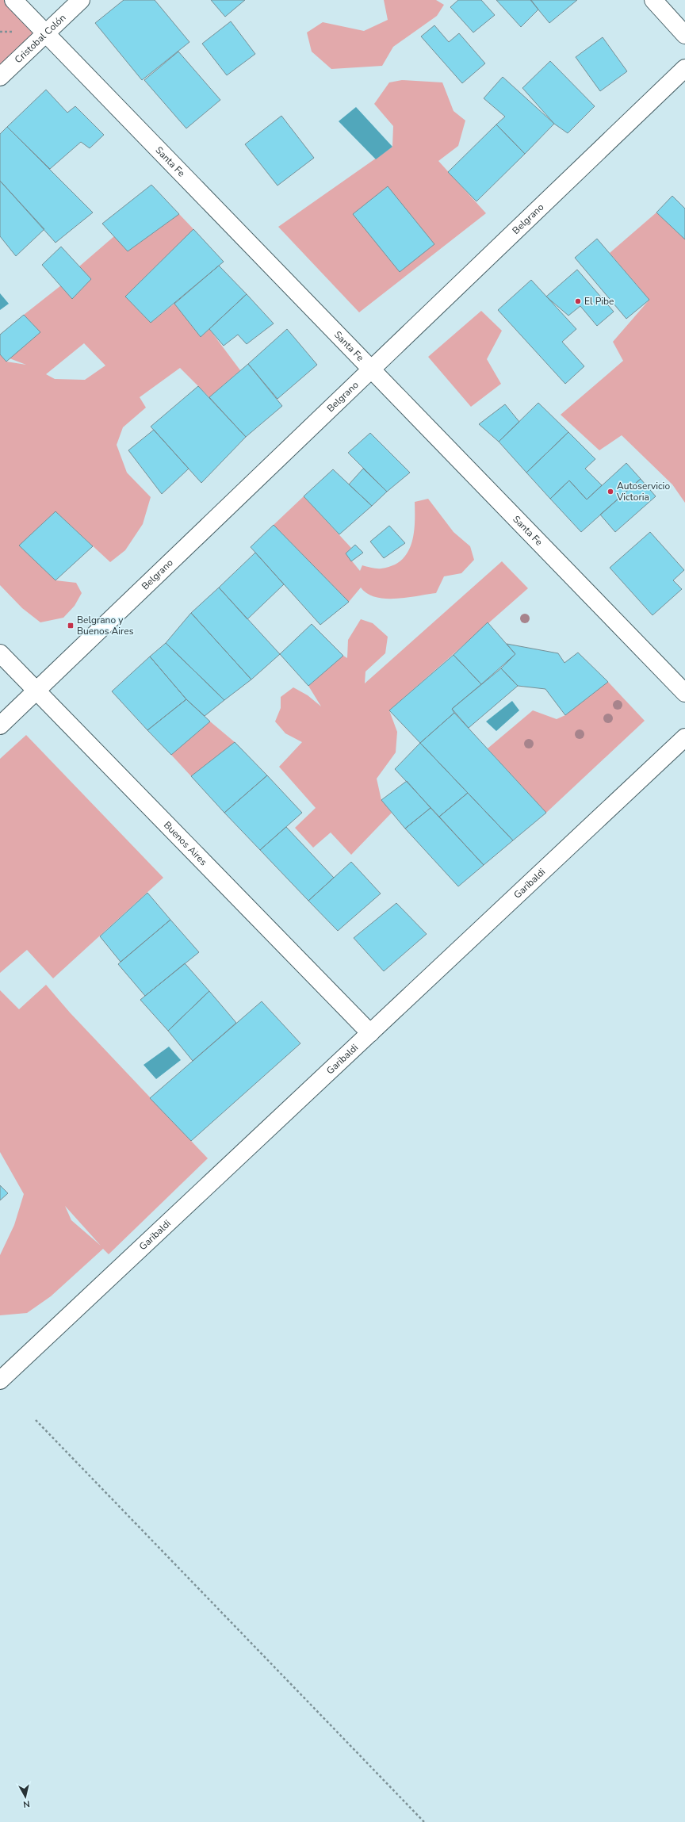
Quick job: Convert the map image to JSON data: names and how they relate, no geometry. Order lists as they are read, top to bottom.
{
  "streets": {
    "street": [
      "Cristobal Colón",
      "Santa Fe",
      "Belgrano",
      "Buenos Aires",
      "Garibaldi"
    ]
  },
  "crossings": [
    ["Cristobal Colón", "Santa Fe"],
    ["Santa Fe", "Belgrano"],
    ["Belgrano", "Buenos Aires"],
    ["Buenos Aires", "Garibaldi"]
  ],
  "places": {
    "other": ["El Pibe", "Autoservicio Victoria"],
    "transit": ["Belgrano y Buenos Aires"]
  },
  "north": "bottom"
}
